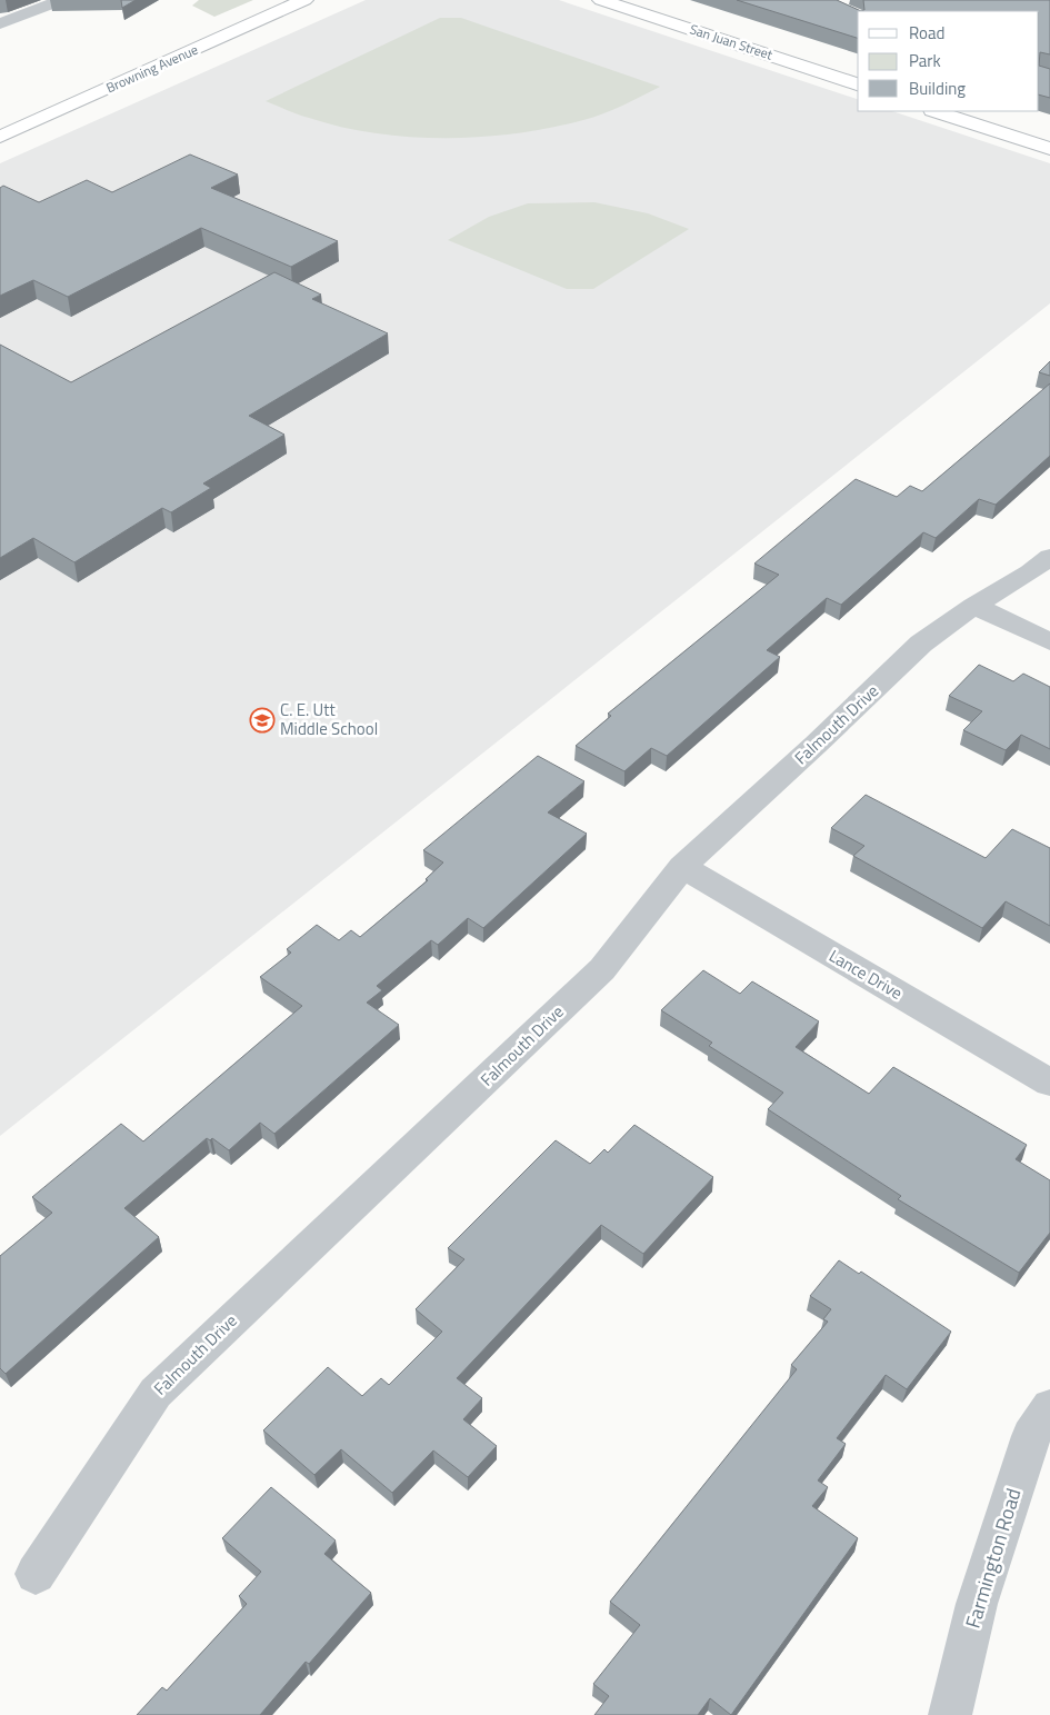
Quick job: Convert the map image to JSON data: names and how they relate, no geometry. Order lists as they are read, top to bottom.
{
  "streets": {
    "main road": ["San Juan Street", "Browning Avenue"],
    "street": ["Falmouth Drive", "Lance Drive", "Farmington Road"]
  },
  "crossings": [
    ["Falmouth Drive", "Lance Drive"]
  ],
  "places": {
    "school or university": ["C. E. Utt Middle School"]
  },
  "legend": ["Road", "Park", "Building"]
}
